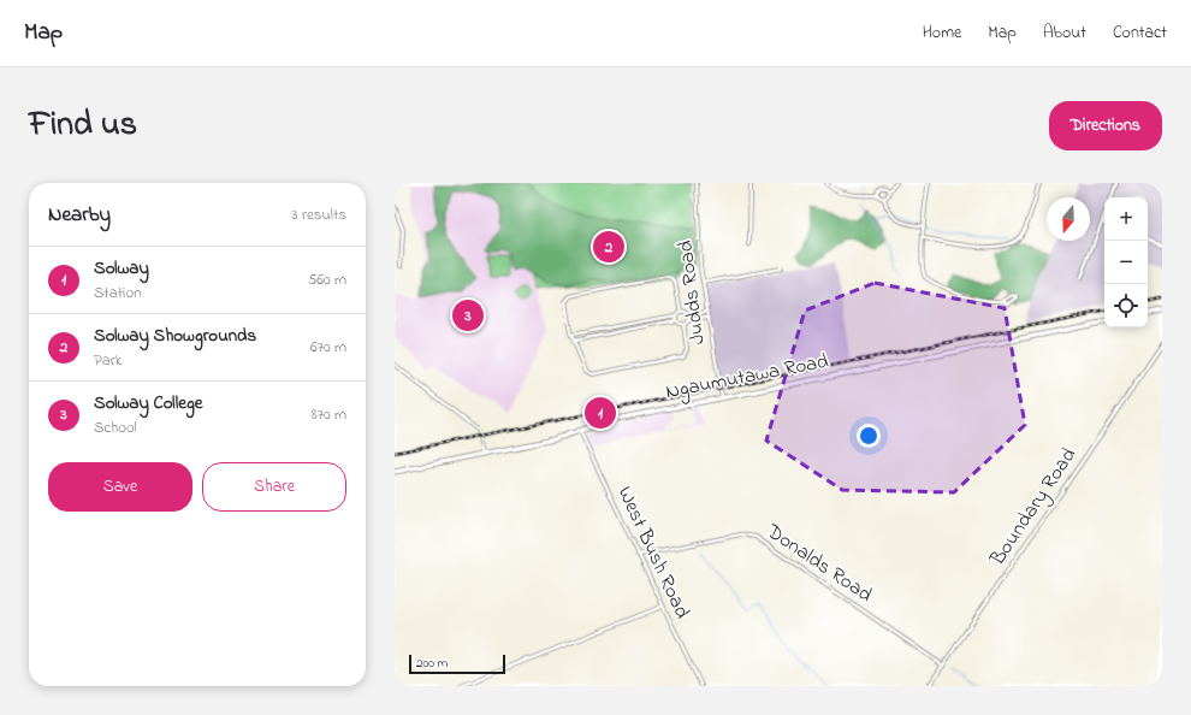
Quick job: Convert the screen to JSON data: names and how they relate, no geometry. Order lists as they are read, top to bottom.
{
  "streets": {
    "main road": ["Ngaumutawa Road"],
    "street": [
      "Judds Road",
      "Boundary Road",
      "West Bush Road",
      "Donalds Road"
    ]
  },
  "crossings": [
    ["Judds Road", "Ngaumutawa Road"],
    ["Ngaumutawa Road", "West Bush Road"],
    ["Boundary Road", "Donalds Road"],
    ["West Bush Road", "Donalds Road"]
  ],
  "scale_bar": "200 m",
  "north": "bottom",
  "page": {
    "header": "Map",
    "nav": [
      "Home",
      "Map",
      "About",
      "Contact"
    ],
    "title": "Find us",
    "buttons": [
      "Directions",
      ["Save", "Share"]
    ],
    "heading": ["Nearby", "3 results"],
    "map_buttons": ["+", "−"],
    "pins": ["2", "3", "1"],
    "list": [
      {
        "mark": "1",
        "name": "Solway",
        "note": "Station",
        "value": "560 m"
      },
      {
        "mark": "2",
        "name": "Solway Showgrounds",
        "note": "Park",
        "value": "670 m"
      },
      {
        "mark": "3",
        "name": "Solway College",
        "note": "School",
        "value": "870 m"
      }
    ],
    "scale": "200 m"
  }
}
